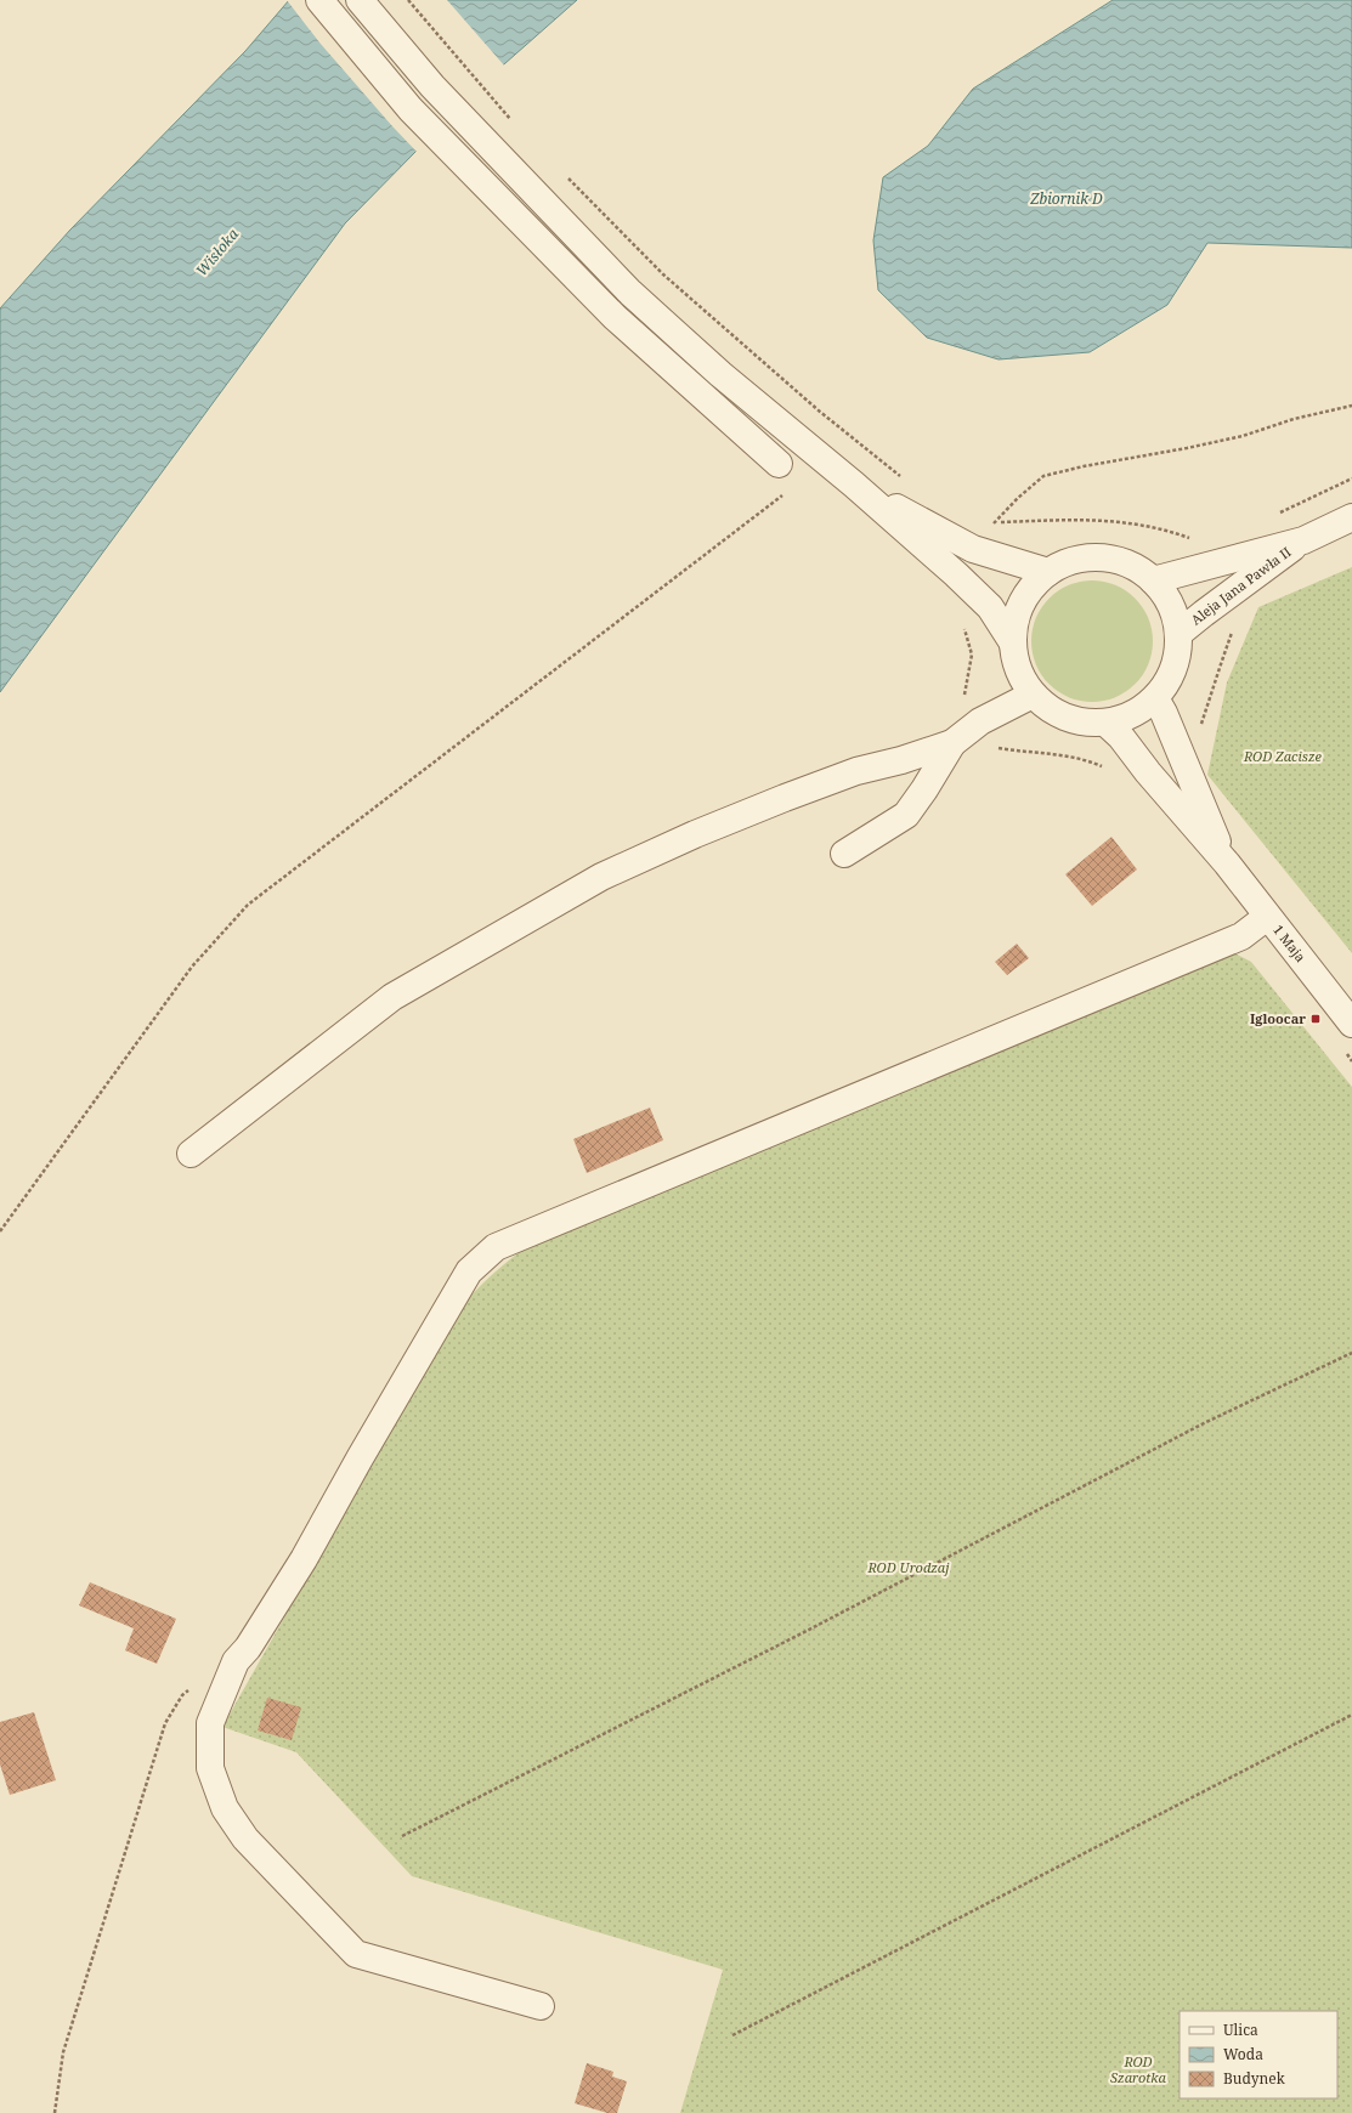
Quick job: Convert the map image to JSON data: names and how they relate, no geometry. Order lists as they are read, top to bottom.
{
  "streets": {
    "street": ["Aleja Jana Pawła II", "1 Maja"]
  },
  "crossings": [
    ["Aleja Jana Pawła II", "1 Maja"]
  ],
  "water": ["Zbiornik D", "Wisłoka"],
  "parks": ["ROD Zacisze", "ROD Urodzaj", "ROD Szarotka"],
  "places": {
    "transit": ["Igloocar"]
  },
  "legend": ["Ulica", "Woda", "Budynek"]
}
